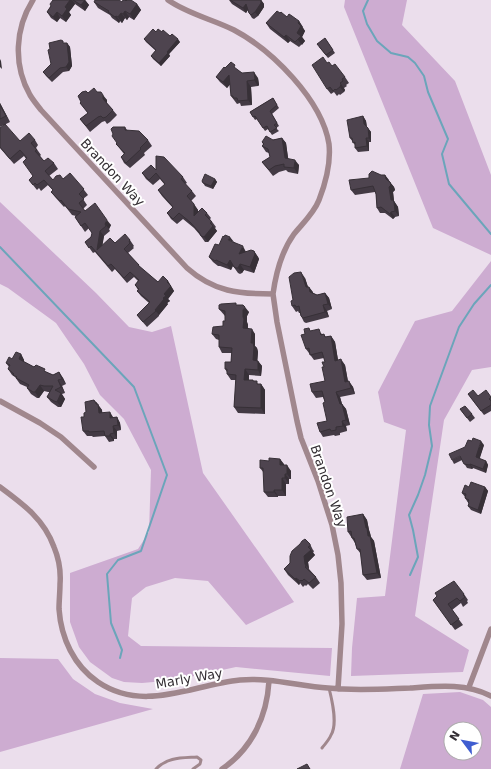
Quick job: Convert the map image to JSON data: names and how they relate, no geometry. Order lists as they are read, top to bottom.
{
  "streets": {
    "street": ["Brandon Way", "Marly Way"]
  },
  "crossings": [
    ["Brandon Way", "Marly Way"]
  ],
  "north": "top left"
}
